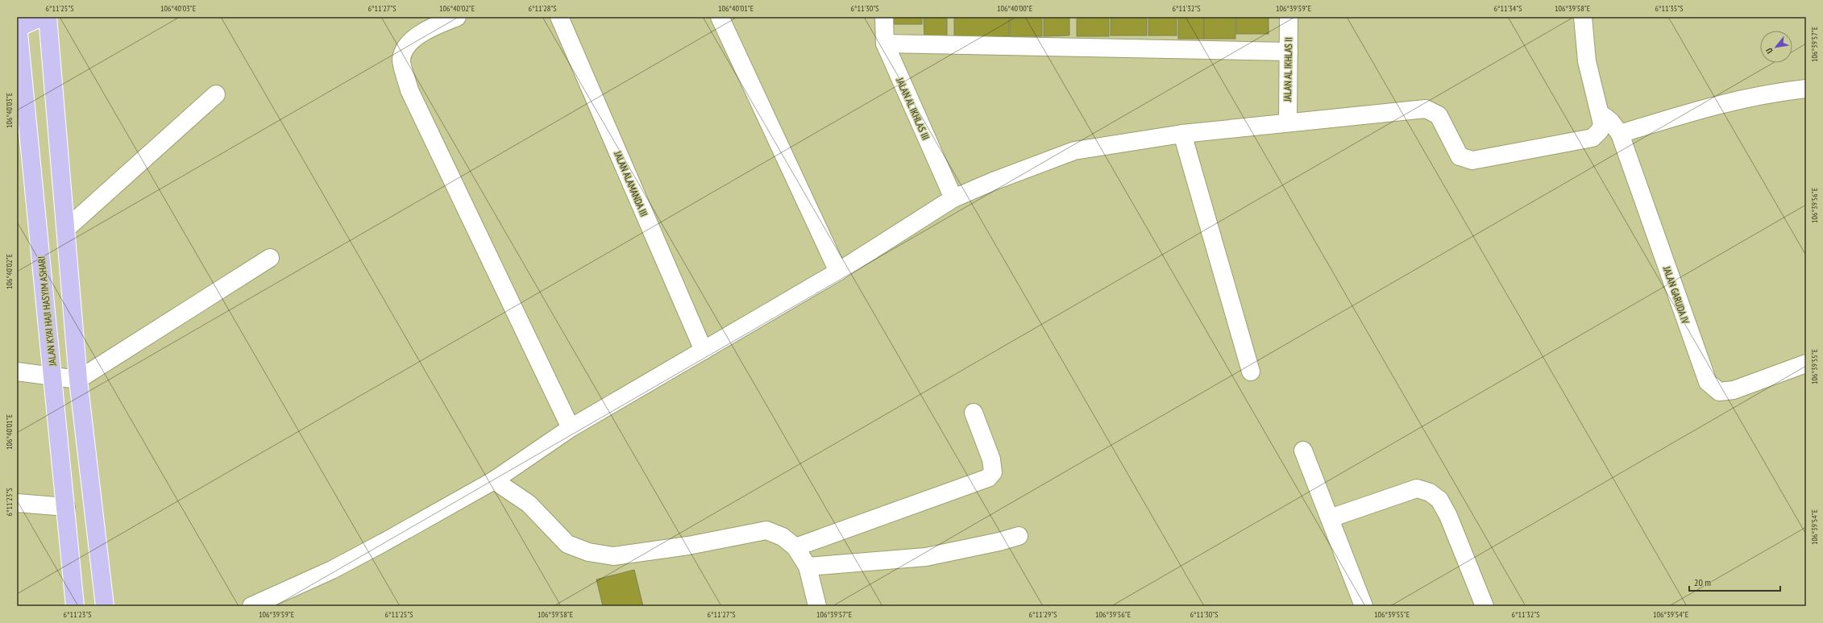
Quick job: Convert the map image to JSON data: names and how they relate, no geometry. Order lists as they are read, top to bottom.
{
  "streets": {
    "main road": ["JALAN KYAI HAJI HASYIM ASHARI"],
    "street": [
      "JALAN AL IKHLAS II",
      "JALAN AL IKHLAS III",
      "JALAN ALAMANDA III",
      "JALAN GARUDA IV"
    ]
  },
  "scale_bar": "20 m",
  "north": "bottom left",
  "coordinates": [
    "6°11'25\"S",
    "106°40'03\"E",
    "6°11'27\"S",
    "106°40'02\"E",
    "6°11'28\"S",
    "106°40'01\"E",
    "6°11'30\"S",
    "106°40'00\"E",
    "6°11'32\"S",
    "106°39'59\"E",
    "6°11'34\"S",
    "106°39'58\"E",
    "6°11'35\"S",
    "106°39'57\"E",
    "106°39'56\"E",
    "106°39'55\"E",
    "6°11'23\"S",
    "106°39'54\"E",
    "6°11'29\"S"
  ]
}
